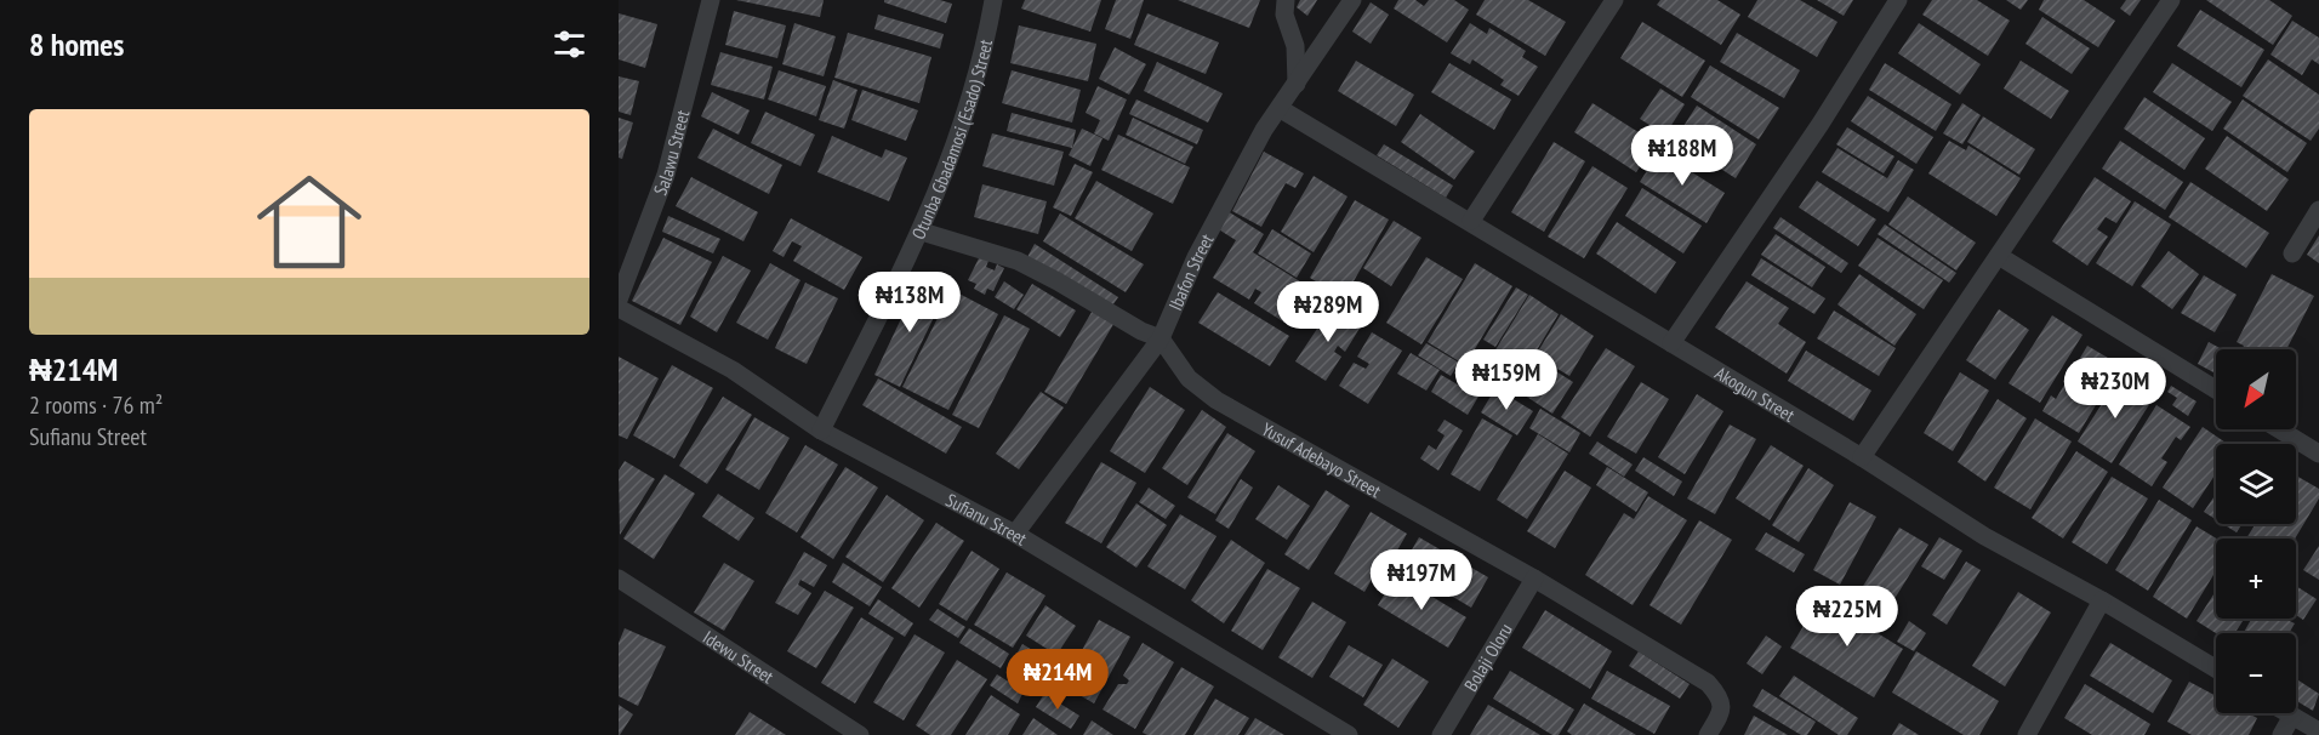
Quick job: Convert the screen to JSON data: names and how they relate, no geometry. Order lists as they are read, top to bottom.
{
  "streets": {
    "street": [
      "Otunba Gbadamosi (Esado) Street",
      "Salawu Street",
      "Ibafon Street",
      "Akogun Street",
      "Yusuf Adebayo Street",
      "Sufianu Street",
      "Idewu Street",
      "Bolaji Oloru"
    ]
  },
  "crossings": [
    ["Otunba Gbadamosi (Esado) Street", "Sufianu Street"],
    ["Ibafon Street", "Akogun Street"],
    ["Ibafon Street", "Yusuf Adebayo Street"],
    ["Ibafon Street", "Sufianu Street"],
    ["Yusuf Adebayo Street", "Bolaji Oloru"]
  ],
  "north": "bottom left",
  "page": {
    "heading": "8 homes",
    "list": [
      {
        "name": "₦214M",
        "note": "2 rooms · 76 m² · Sufianu Street"
      }
    ],
    "price": [
      "₦188M",
      "₦138M",
      "₦289M",
      "₦159M",
      "₦230M",
      "₦197M",
      "₦225M",
      "₦214M"
    ],
    "map_buttons": ["+", "−"]
  }
}
